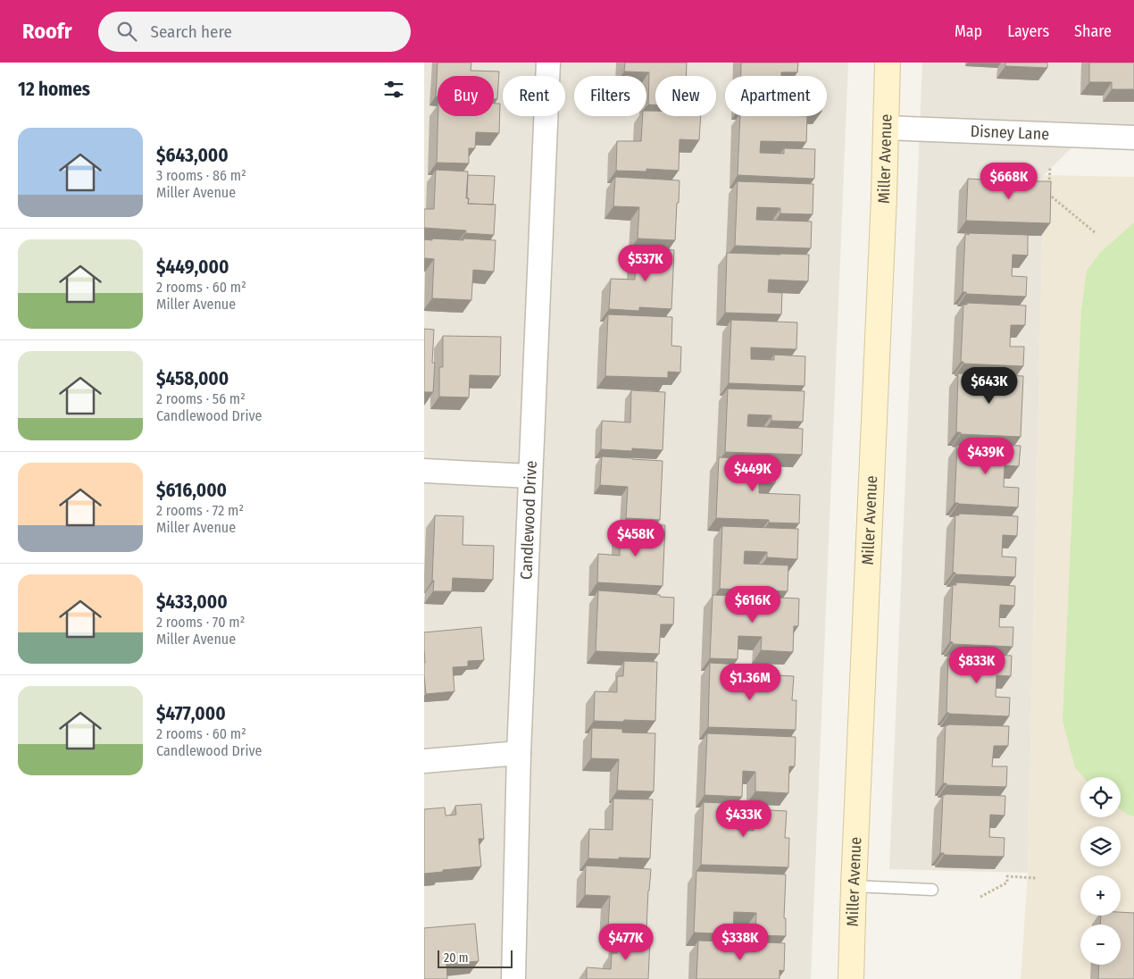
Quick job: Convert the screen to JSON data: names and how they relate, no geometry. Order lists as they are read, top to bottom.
{
  "streets": {
    "main road": ["Miller Avenue"],
    "street": ["Disney Lane", "Candlewood Drive"]
  },
  "crossings": [
    ["Disney Lane", "Miller Avenue"]
  ],
  "scale_bar": "20 m",
  "page": {
    "header": "Roofr",
    "search": "Search here",
    "nav": ["Map", "Layers", "Share"],
    "heading": "12 homes",
    "chip": [
      "Buy",
      "Rent",
      "Filters",
      "New",
      "Apartment"
    ],
    "list": [
      {
        "name": "$643,000",
        "note": "3 rooms · 86 m² · Miller Avenue"
      },
      {
        "name": "$449,000",
        "note": "2 rooms · 60 m² · Miller Avenue"
      },
      {
        "name": "$458,000",
        "note": "2 rooms · 56 m² · Candlewood Drive"
      },
      {
        "name": "$616,000",
        "note": "2 rooms · 72 m² · Miller Avenue"
      },
      {
        "name": "$433,000",
        "note": "2 rooms · 70 m² · Miller Avenue"
      },
      {
        "name": "$477,000",
        "note": "2 rooms · 60 m² · Candlewood Drive"
      }
    ],
    "price": [
      "$668K",
      "$537K",
      "$643K",
      "$439K",
      "$449K",
      "$458K",
      "$616K",
      "$833K",
      "$1.36M",
      "$433K",
      "$477K",
      "$338K"
    ],
    "map_buttons": ["+", "−"],
    "scale": "20 m"
  }
}
